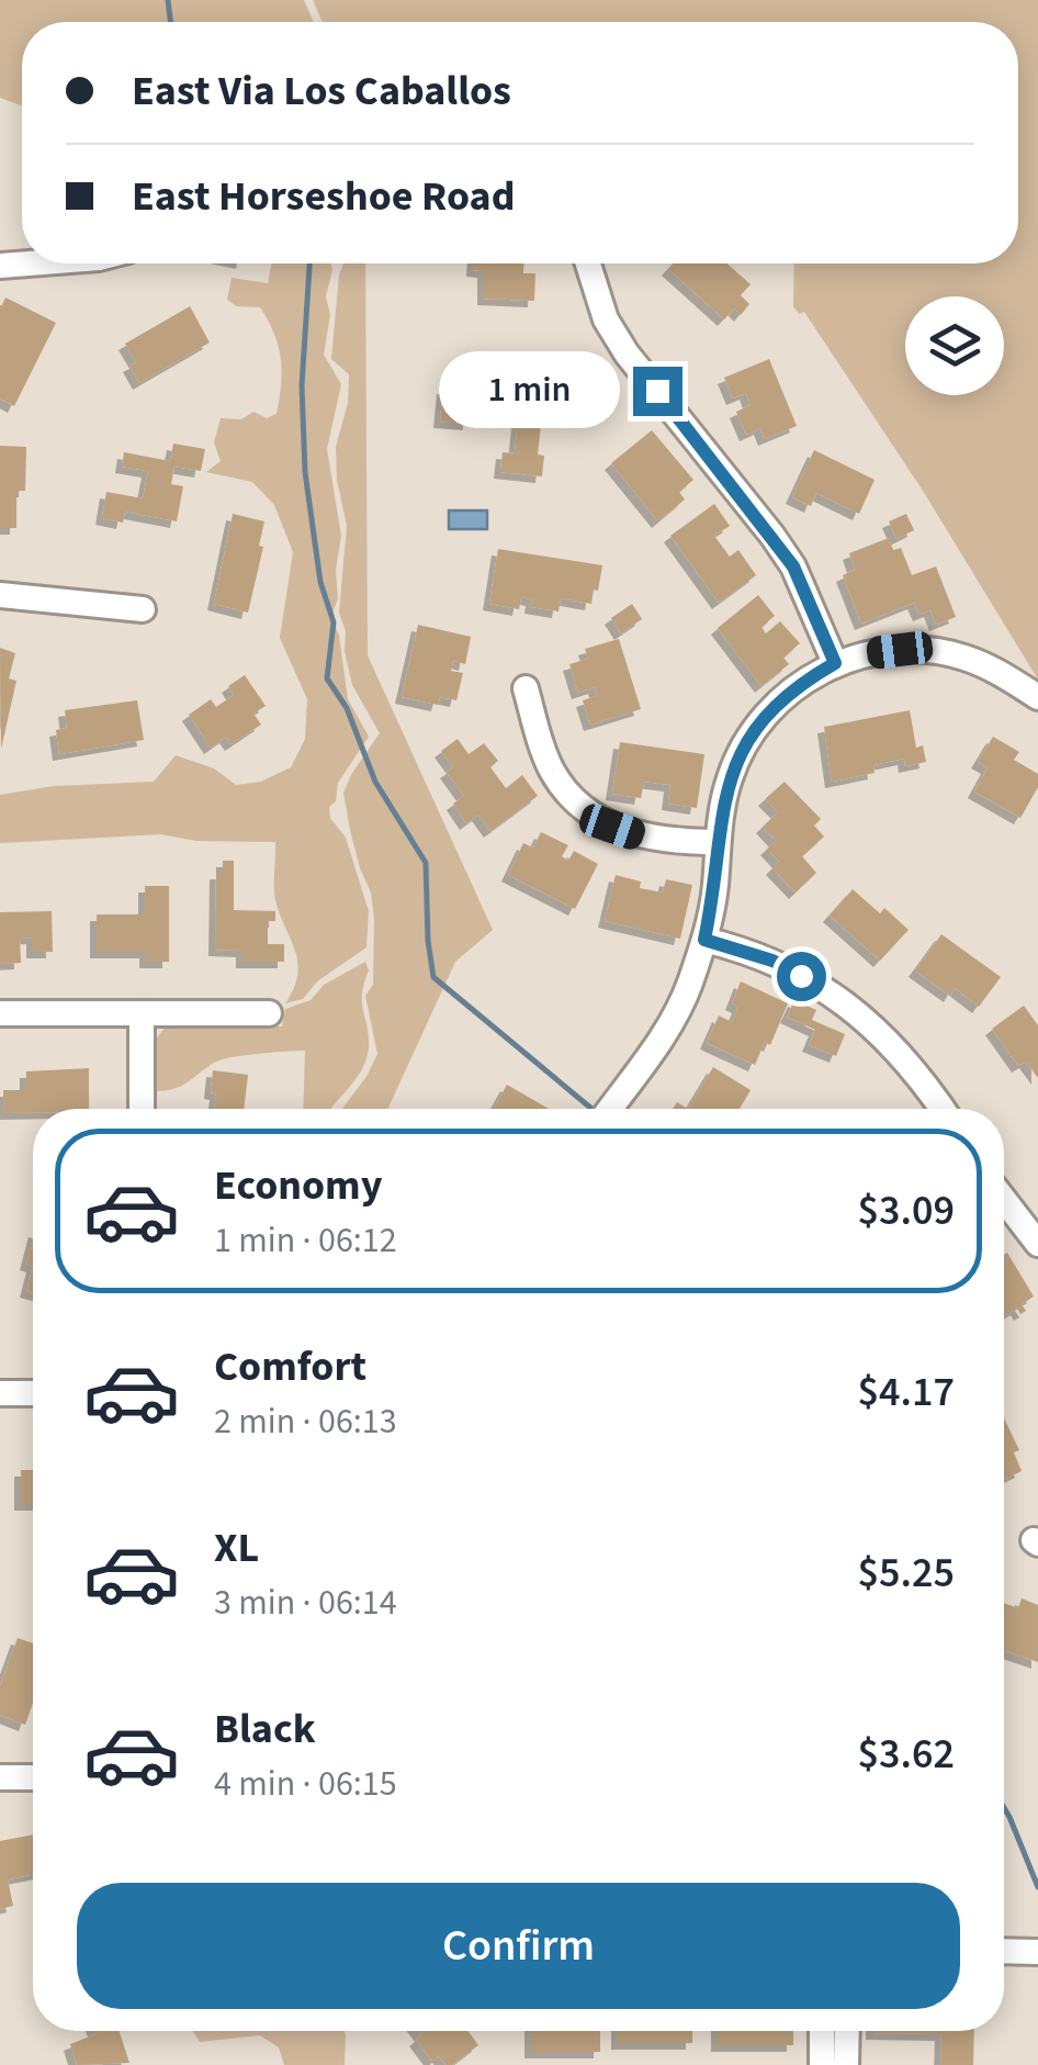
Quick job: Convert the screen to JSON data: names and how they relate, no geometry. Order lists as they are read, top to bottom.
{
  "page": {
    "banner": ["East Via Los Caballos", "East Horseshoe Road"],
    "bubble": "1 min",
    "list": [
      {
        "name": "Economy",
        "note": "1 min · 06:12",
        "value": "$3.09"
      },
      {
        "name": "Comfort",
        "note": "2 min · 06:13",
        "value": "$4.17"
      },
      {
        "name": "XL",
        "note": "3 min · 06:14",
        "value": "$5.25"
      },
      {
        "name": "Black",
        "note": "4 min · 06:15",
        "value": "$3.62"
      }
    ],
    "buttons": "Confirm"
  }
}
